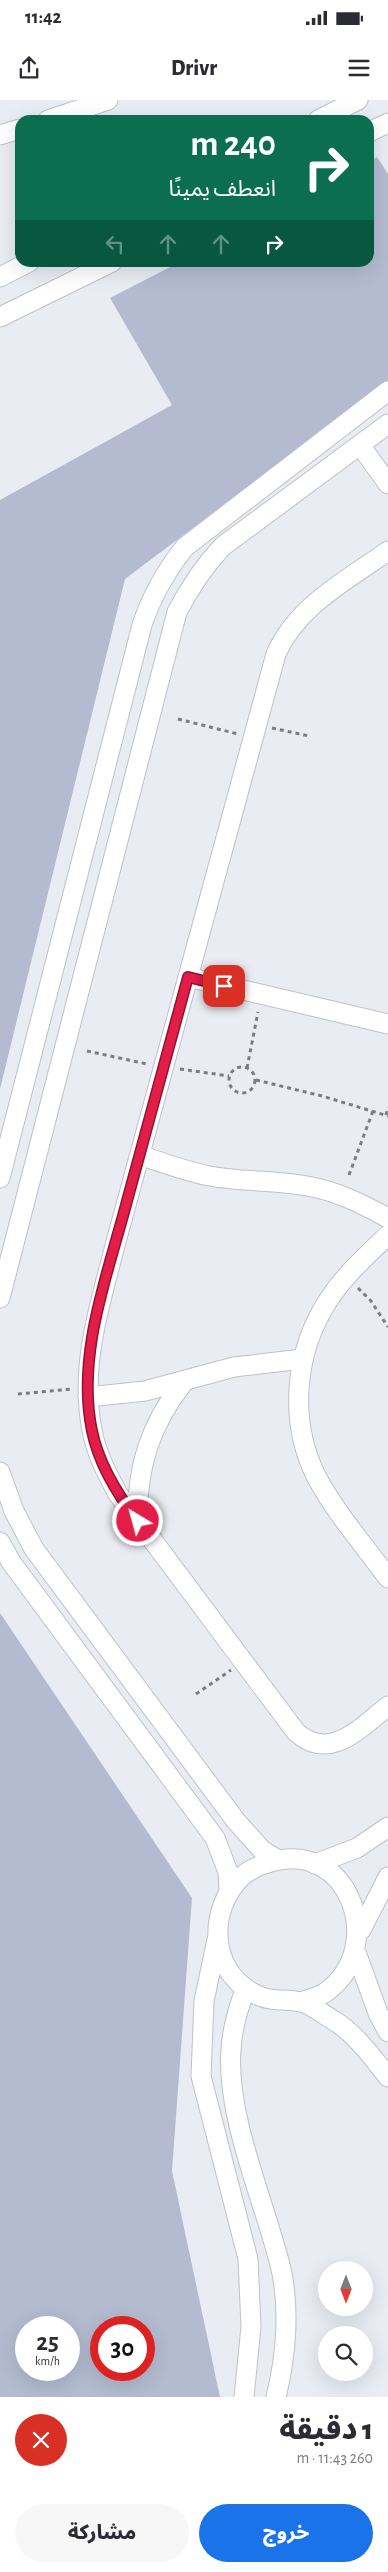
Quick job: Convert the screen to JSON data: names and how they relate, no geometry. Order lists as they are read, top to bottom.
{
  "north": "bottom",
  "page": {
    "status": "11:42",
    "header": "Drivr",
    "turn": ["240 m", "انعطف يمينًا"],
    "speed": "25 km/h",
    "limit": "30",
    "heading": ["1 دقيقة", "260 m · 11:43"],
    "buttons": ["خروج", "مشاركة"]
  }
}
